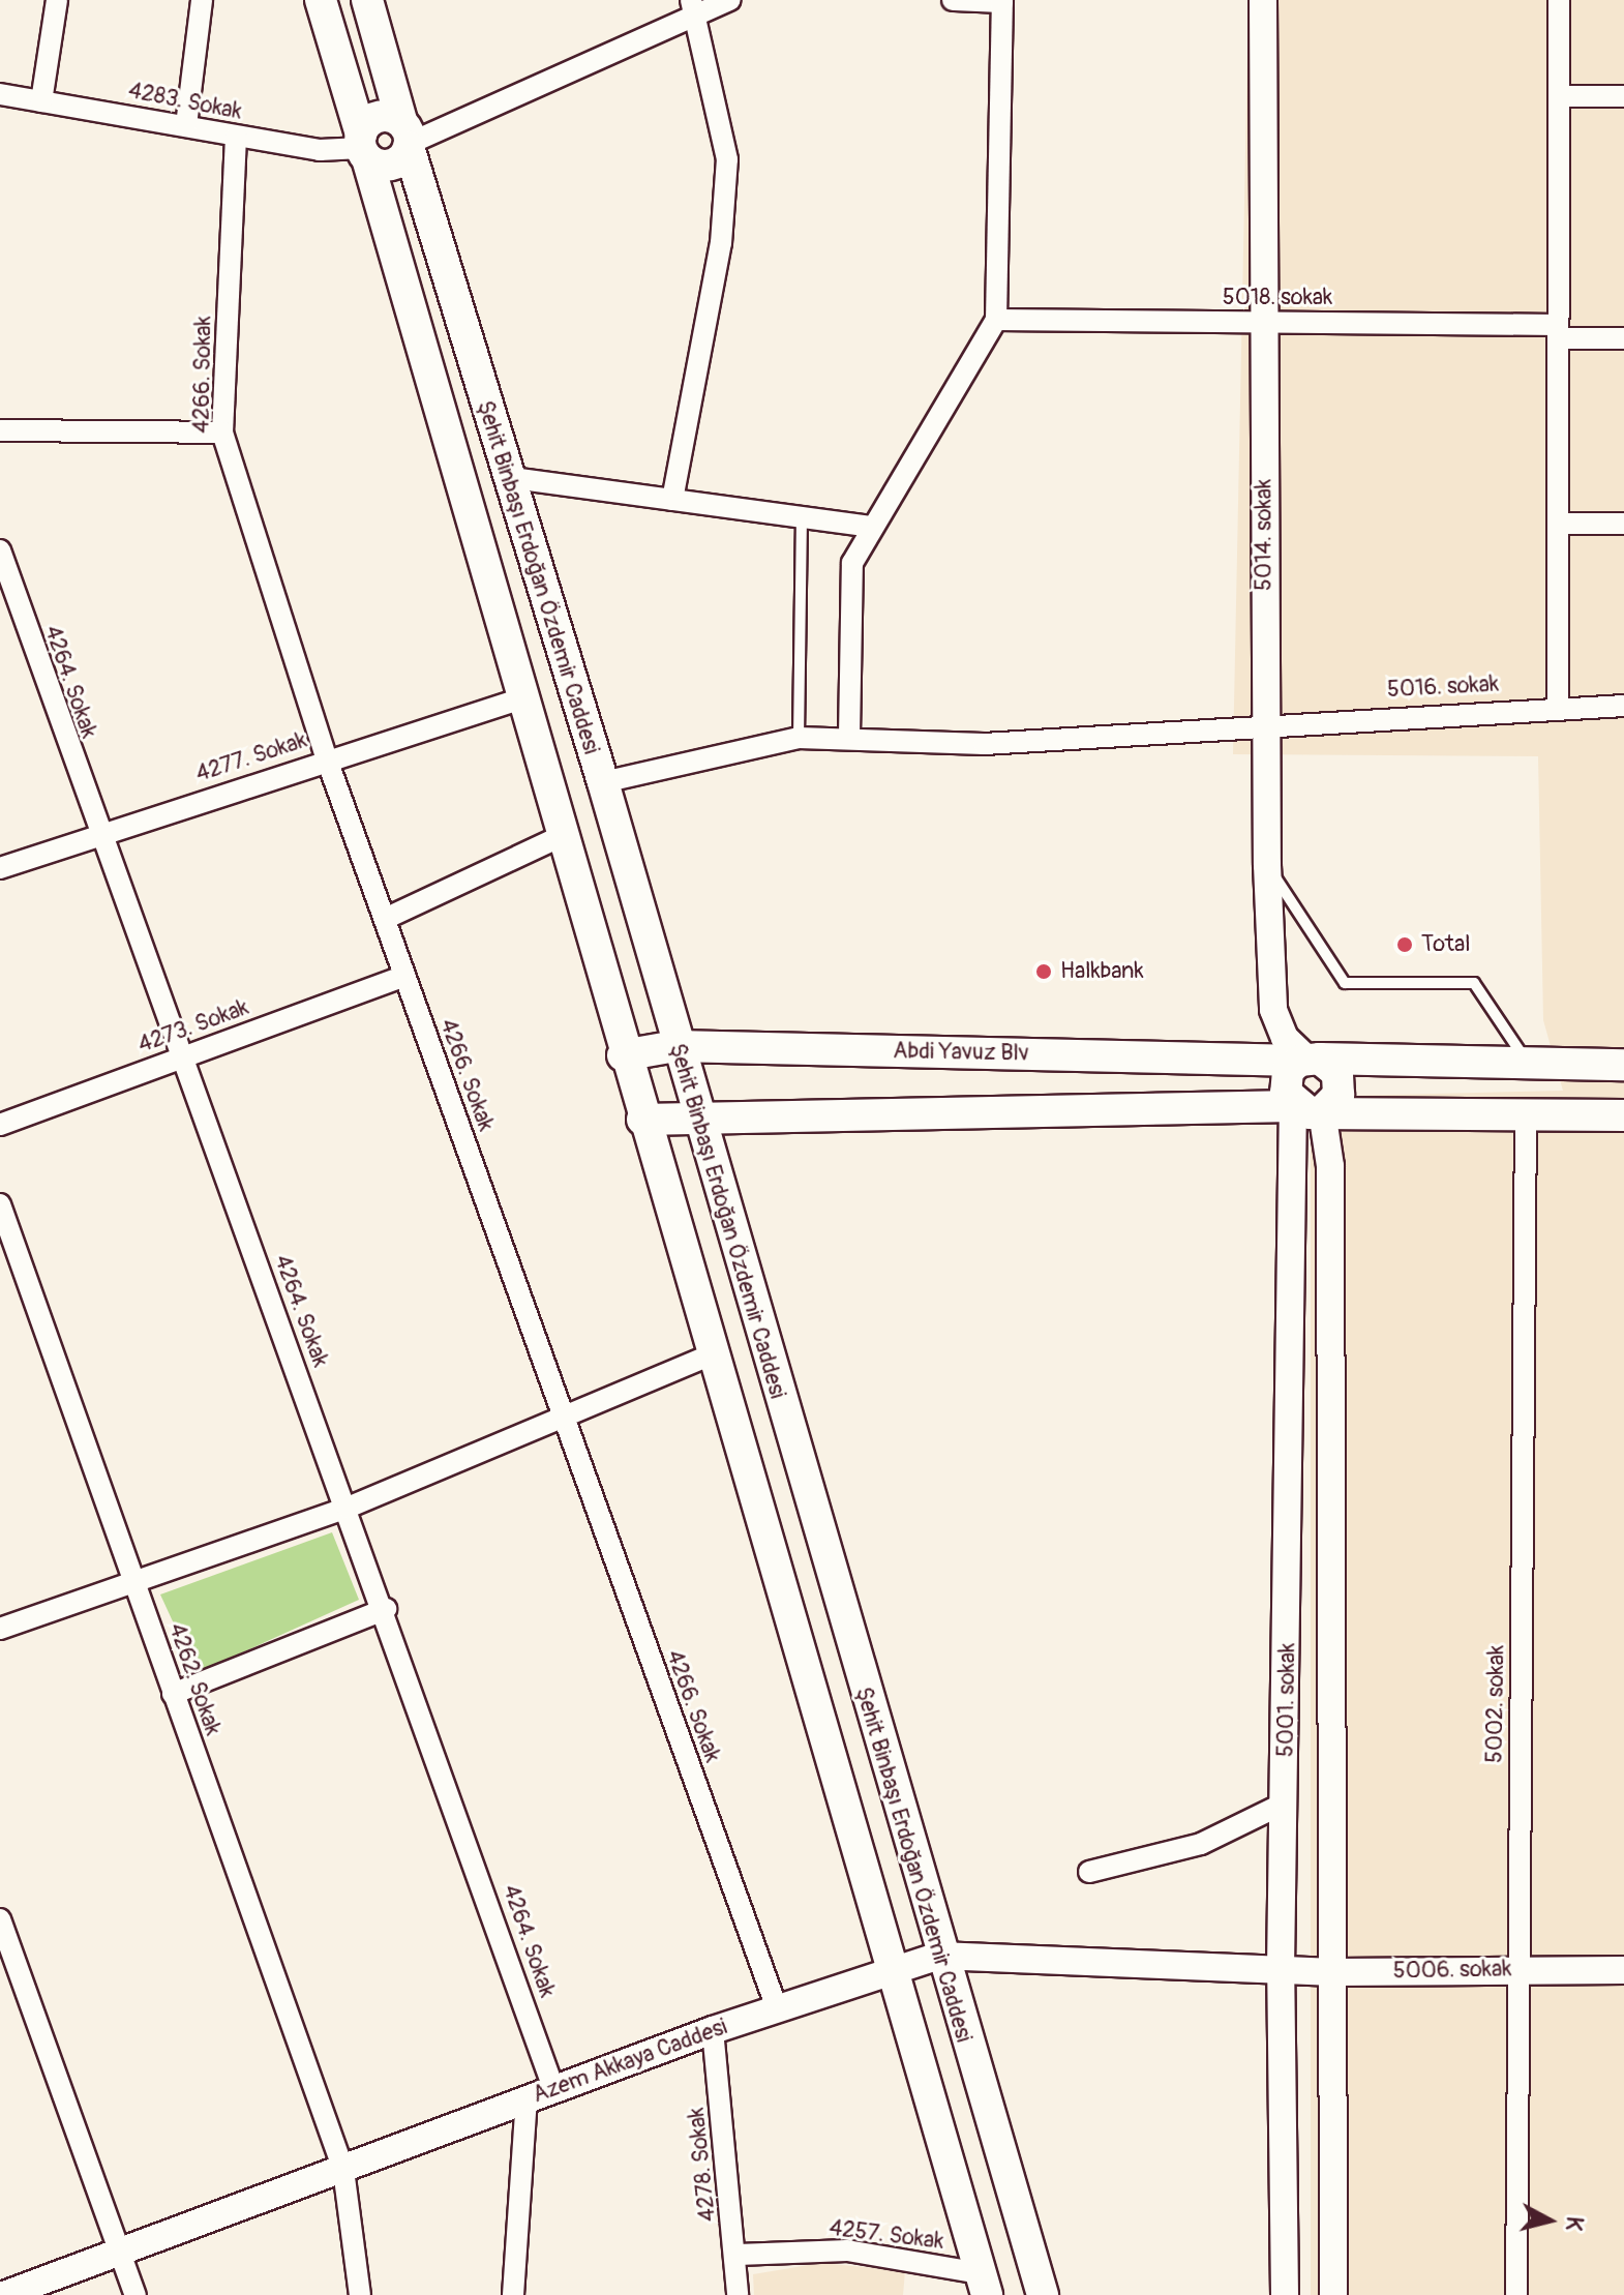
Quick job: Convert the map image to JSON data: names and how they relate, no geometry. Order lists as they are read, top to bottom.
{
  "streets": {
    "main road": ["Şehit Binbaşı Erdoğan Özdemir Caddesi", "Abdi Yavuz Blv"],
    "street": [
      "4283. Sokak",
      "5018. sokak",
      "4266. Sokak",
      "5014. sokak",
      "4264. Sokak",
      "5016. sokak",
      "4277. Sokak",
      "4273. Sokak",
      "4262. Sokak",
      "5001. sokak",
      "5002. sokak",
      "5006. sokak",
      "Azem Akkaya Caddesi",
      "4278. Sokak",
      "4257. Sokak"
    ]
  },
  "crossings": [
    ["4283. Sokak", "4266. Sokak"],
    ["4283. Sokak", "Şehit Binbaşı Erdoğan Özdemir Caddesi"],
    ["5018. sokak", "5014. sokak"],
    ["4266. Sokak", "4277. Sokak"],
    ["4266. Sokak", "4273. Sokak"],
    ["4266. Sokak", "Azem Akkaya Caddesi"],
    ["5014. sokak", "5016. sokak"],
    ["5014. sokak", "Abdi Yavuz Blv"],
    ["Şehit Binbaşı Erdoğan Özdemir Caddesi", "5016. sokak"],
    ["Şehit Binbaşı Erdoğan Özdemir Caddesi", "4277. Sokak"],
    ["Şehit Binbaşı Erdoğan Özdemir Caddesi", "Abdi Yavuz Blv"],
    ["Şehit Binbaşı Erdoğan Özdemir Caddesi", "Azem Akkaya Caddesi"],
    ["Şehit Binbaşı Erdoğan Özdemir Caddesi", "4257. Sokak"],
    ["4264. Sokak", "4277. Sokak"],
    ["4264. Sokak", "4273. Sokak"],
    ["4264. Sokak", "Azem Akkaya Caddesi"],
    ["4262. Sokak", "Azem Akkaya Caddesi"],
    ["5001. sokak", "5006. sokak"],
    ["5001. sokak", "Azem Akkaya Caddesi"],
    ["5002. sokak", "5006. sokak"],
    ["5006. sokak", "Azem Akkaya Caddesi"],
    ["Azem Akkaya Caddesi", "4278. Sokak"],
    ["4278. Sokak", "4257. Sokak"]
  ],
  "places": ["Total", "Halkbank"],
  "north": "right"
}
